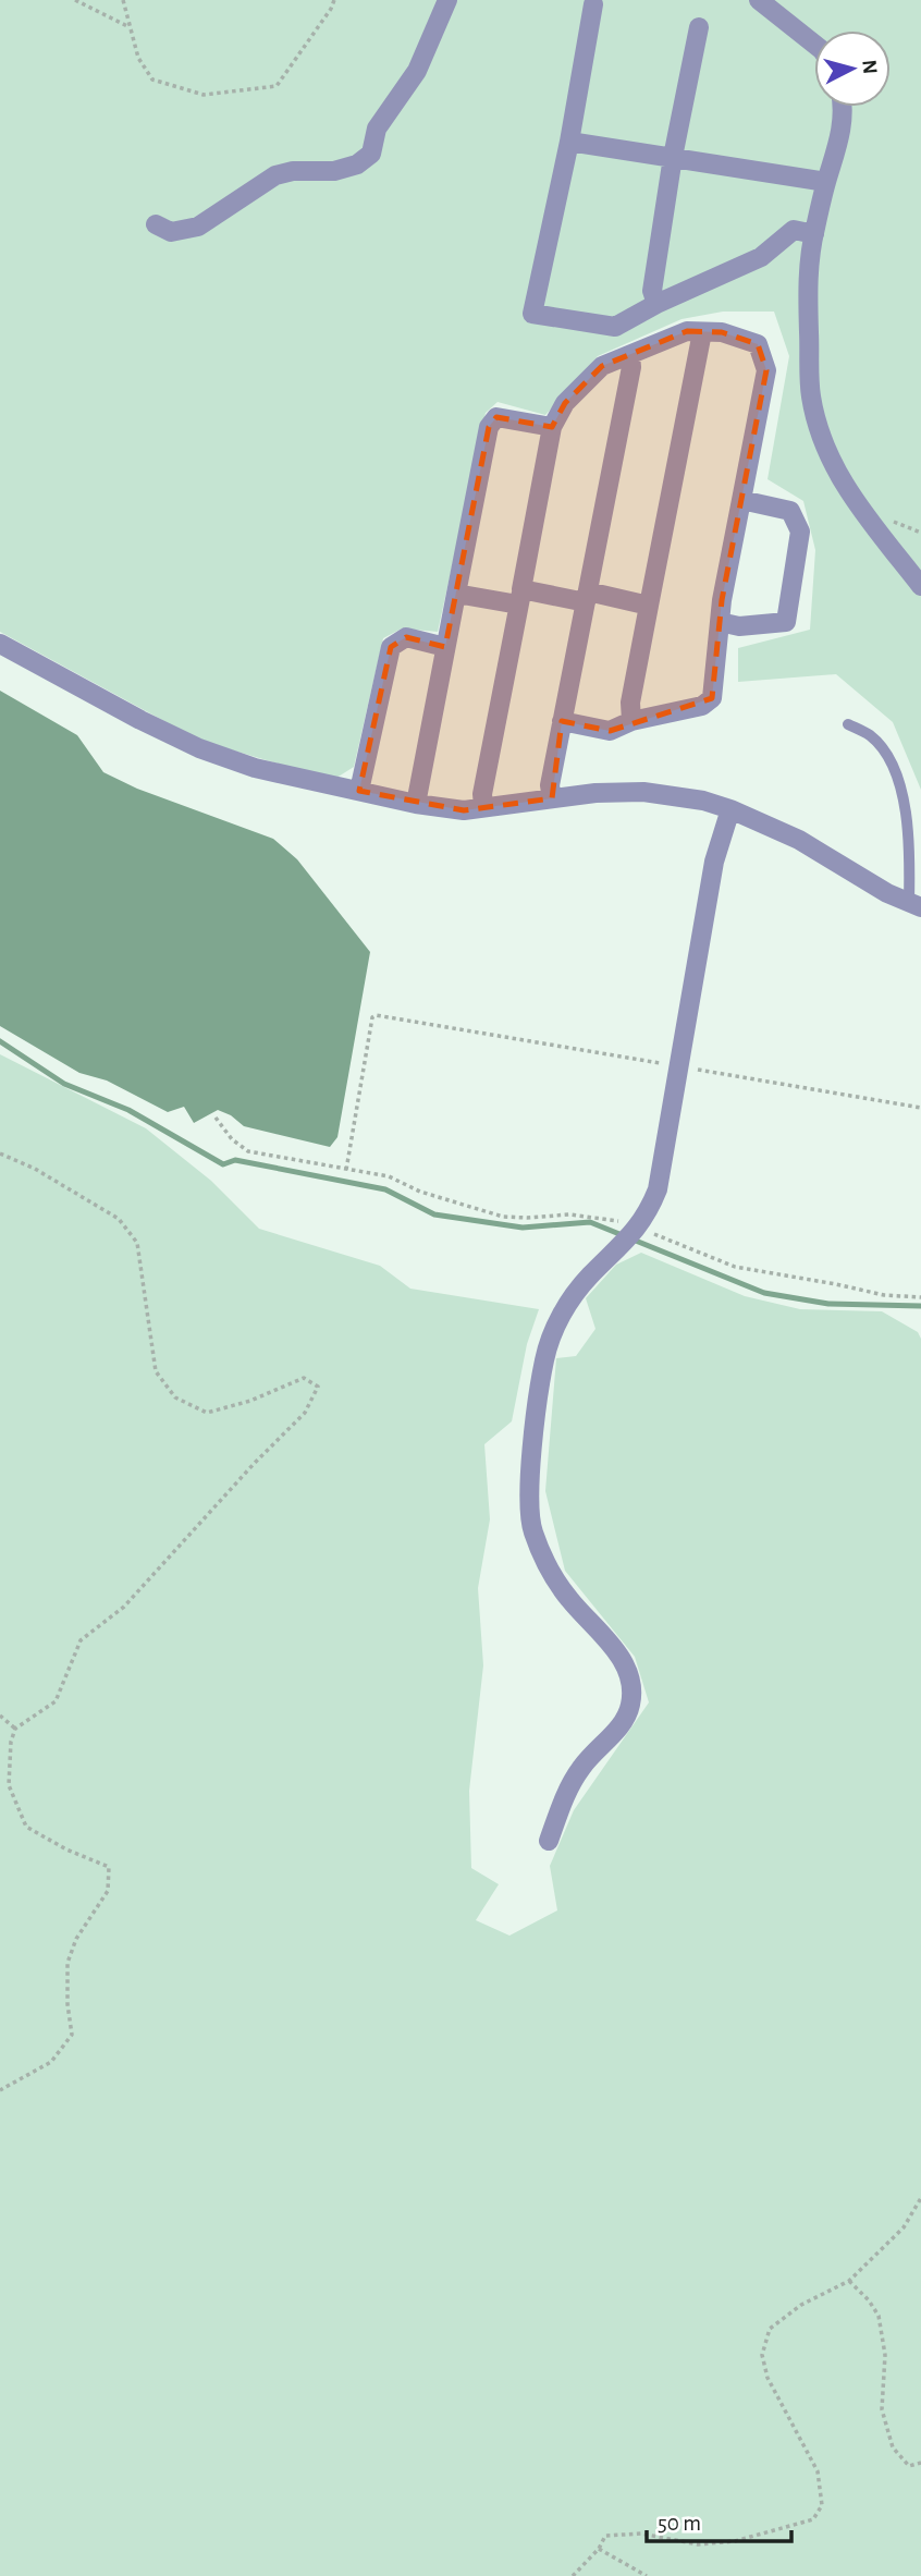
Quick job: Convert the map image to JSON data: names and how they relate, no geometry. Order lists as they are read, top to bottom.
{
  "scale_bar": "50 m",
  "north": "right"
}
